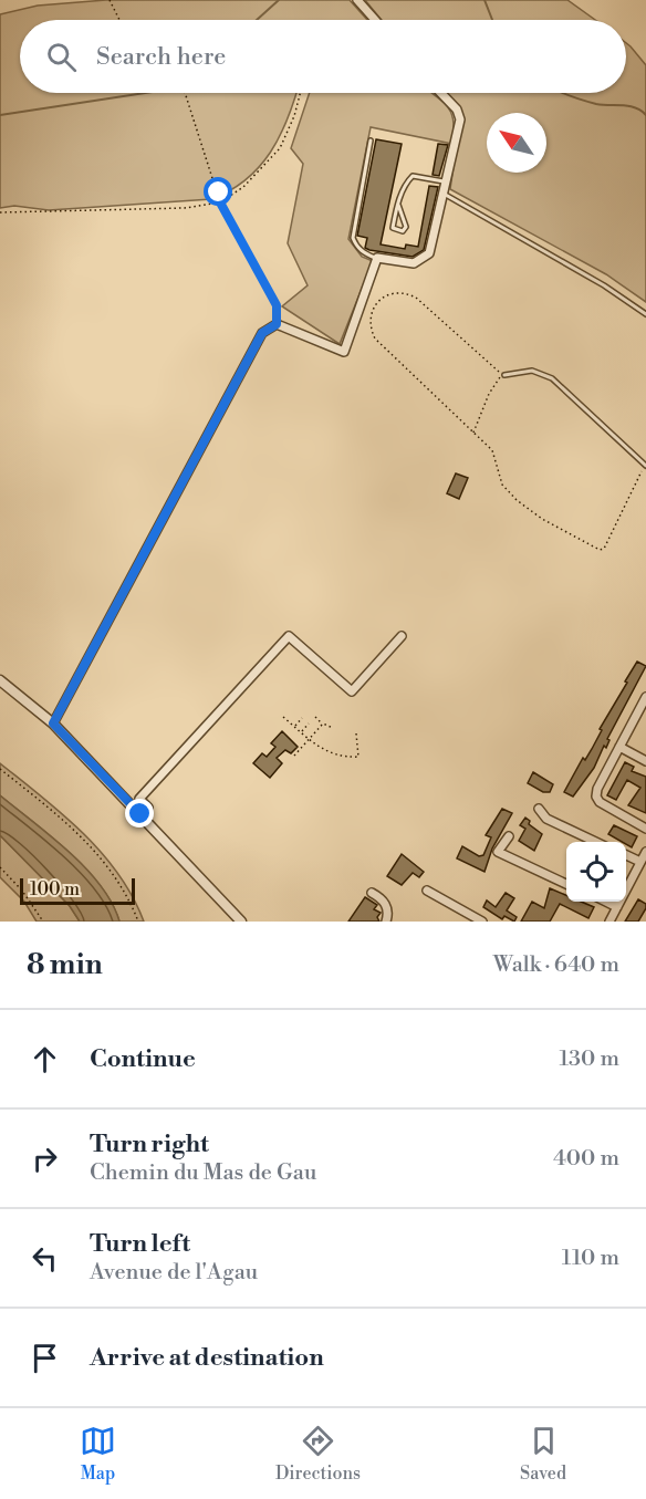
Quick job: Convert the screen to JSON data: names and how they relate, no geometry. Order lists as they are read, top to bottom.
{
  "scale_bar": "100 m",
  "north": "top left",
  "page": {
    "search": "Search here",
    "scale": "100 m",
    "heading": ["8 min", "Walk · 640 m"],
    "list": [
      ["Continue", "130 m"],
      ["Turn right", "Chemin du Mas de Gau", "400 m"],
      ["Turn left", "Avenue de l'Agau", "110 m"],
      "Arrive at destination"
    ],
    "nav": ["Map", "Directions", "Saved"]
  }
}
